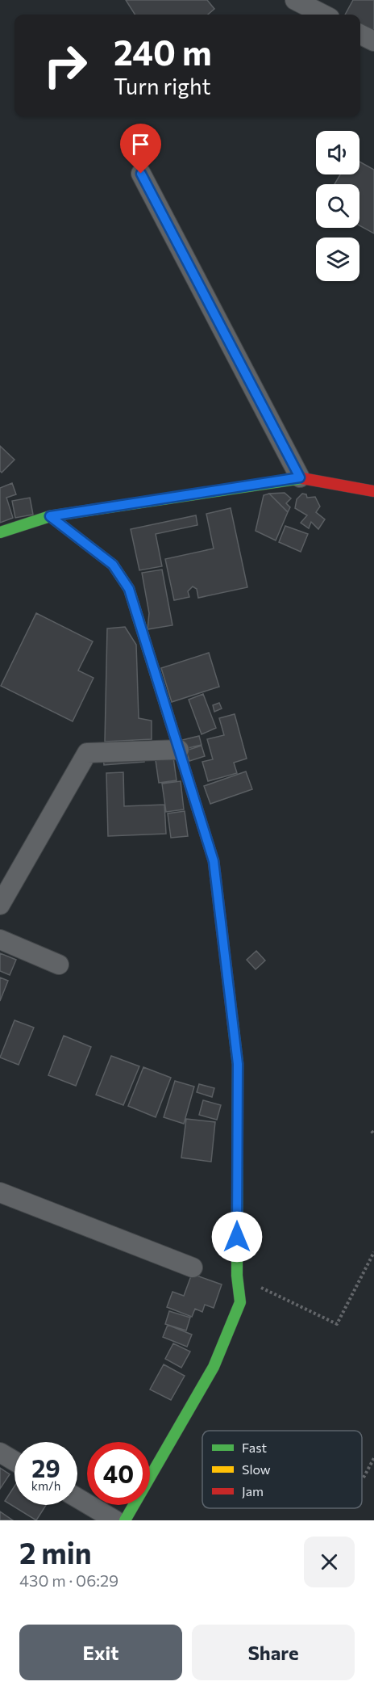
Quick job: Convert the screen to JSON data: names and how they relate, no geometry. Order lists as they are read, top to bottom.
{
  "legend": ["Fast", "Slow", "Jam"],
  "page": {
    "turn": ["240 m", "Turn right"],
    "speed": "29 km/h",
    "limit": "40",
    "heading": ["2 min", "430 m · 06:29"],
    "buttons": ["Exit", "Share"]
  }
}
